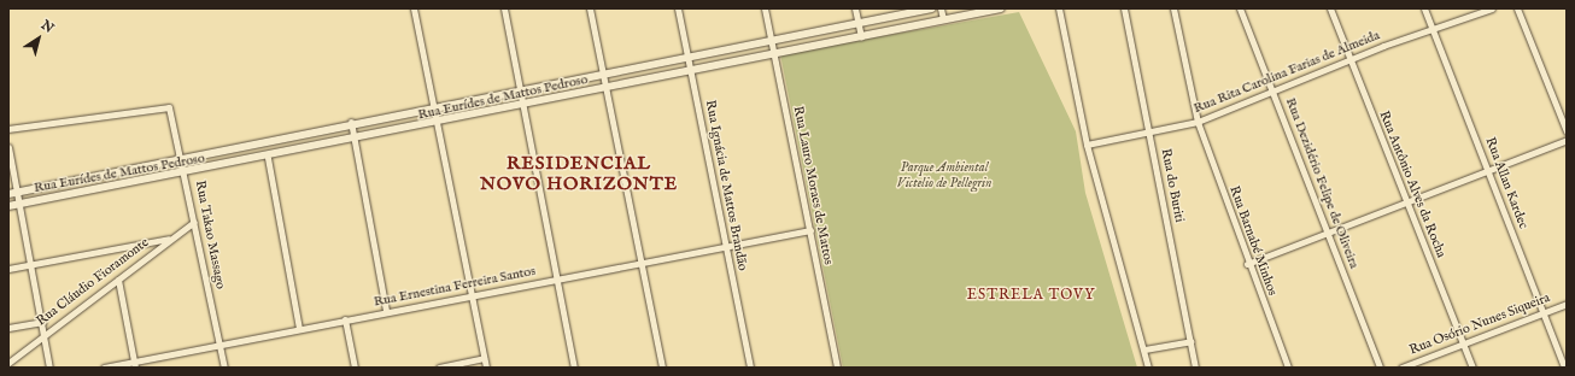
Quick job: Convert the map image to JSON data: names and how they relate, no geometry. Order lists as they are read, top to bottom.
{
  "streets": {
    "street": [
      "Rua Rita Carolina Farias de Almeida",
      "Rua Eurídes de Mattos Pedroso",
      "Rua Dezidério Felipe de Oliveira",
      "Rua Allan Kardec",
      "Rua Antônio Alves da Rocha",
      "Rua Ignácia de Mattos Brandão",
      "Rua Lauro Moraes de Mattos",
      "Rua do Buriti",
      "Rua Takao Massago",
      "Rua Barnabé Minhos",
      "Rua Cláudio Fioramonte",
      "Rua Ernestina Ferreira Santos",
      "Rua Osório Nunes Siqueira"
    ]
  },
  "crossings": [
    ["Rua Rita Carolina Farias de Almeida", "Rua Dezidério Felipe de Oliveira"],
    ["Rua Rita Carolina Farias de Almeida", "Rua Allan Kardec"],
    ["Rua Rita Carolina Farias de Almeida", "Rua Antônio Alves da Rocha"],
    ["Rua Rita Carolina Farias de Almeida", "Rua do Buriti"],
    ["Rua Rita Carolina Farias de Almeida", "Rua Barnabé Minhos"],
    ["Rua Eurídes de Mattos Pedroso", "Rua Ignácia de Mattos Brandão"],
    ["Rua Eurídes de Mattos Pedroso", "Rua Lauro Moraes de Mattos"],
    ["Rua Eurídes de Mattos Pedroso", "Rua Takao Massago"],
    ["Rua Allan Kardec", "Rua Osório Nunes Siqueira"],
    ["Rua Antônio Alves da Rocha", "Rua Osório Nunes Siqueira"],
    ["Rua Ignácia de Mattos Brandão", "Rua Ernestina Ferreira Santos"],
    ["Rua Lauro Moraes de Mattos", "Rua Ernestina Ferreira Santos"],
    ["Rua Takao Massago", "Rua Cláudio Fioramonte"],
    ["Rua Takao Massago", "Rua Ernestina Ferreira Santos"]
  ],
  "districts": ["RESIDENCIAL NOVO HORIZONTE", "ESTRELA TOVY"],
  "parks": ["Parque Ambiental Victelio de Pellegrin"],
  "north": "top right"
}
